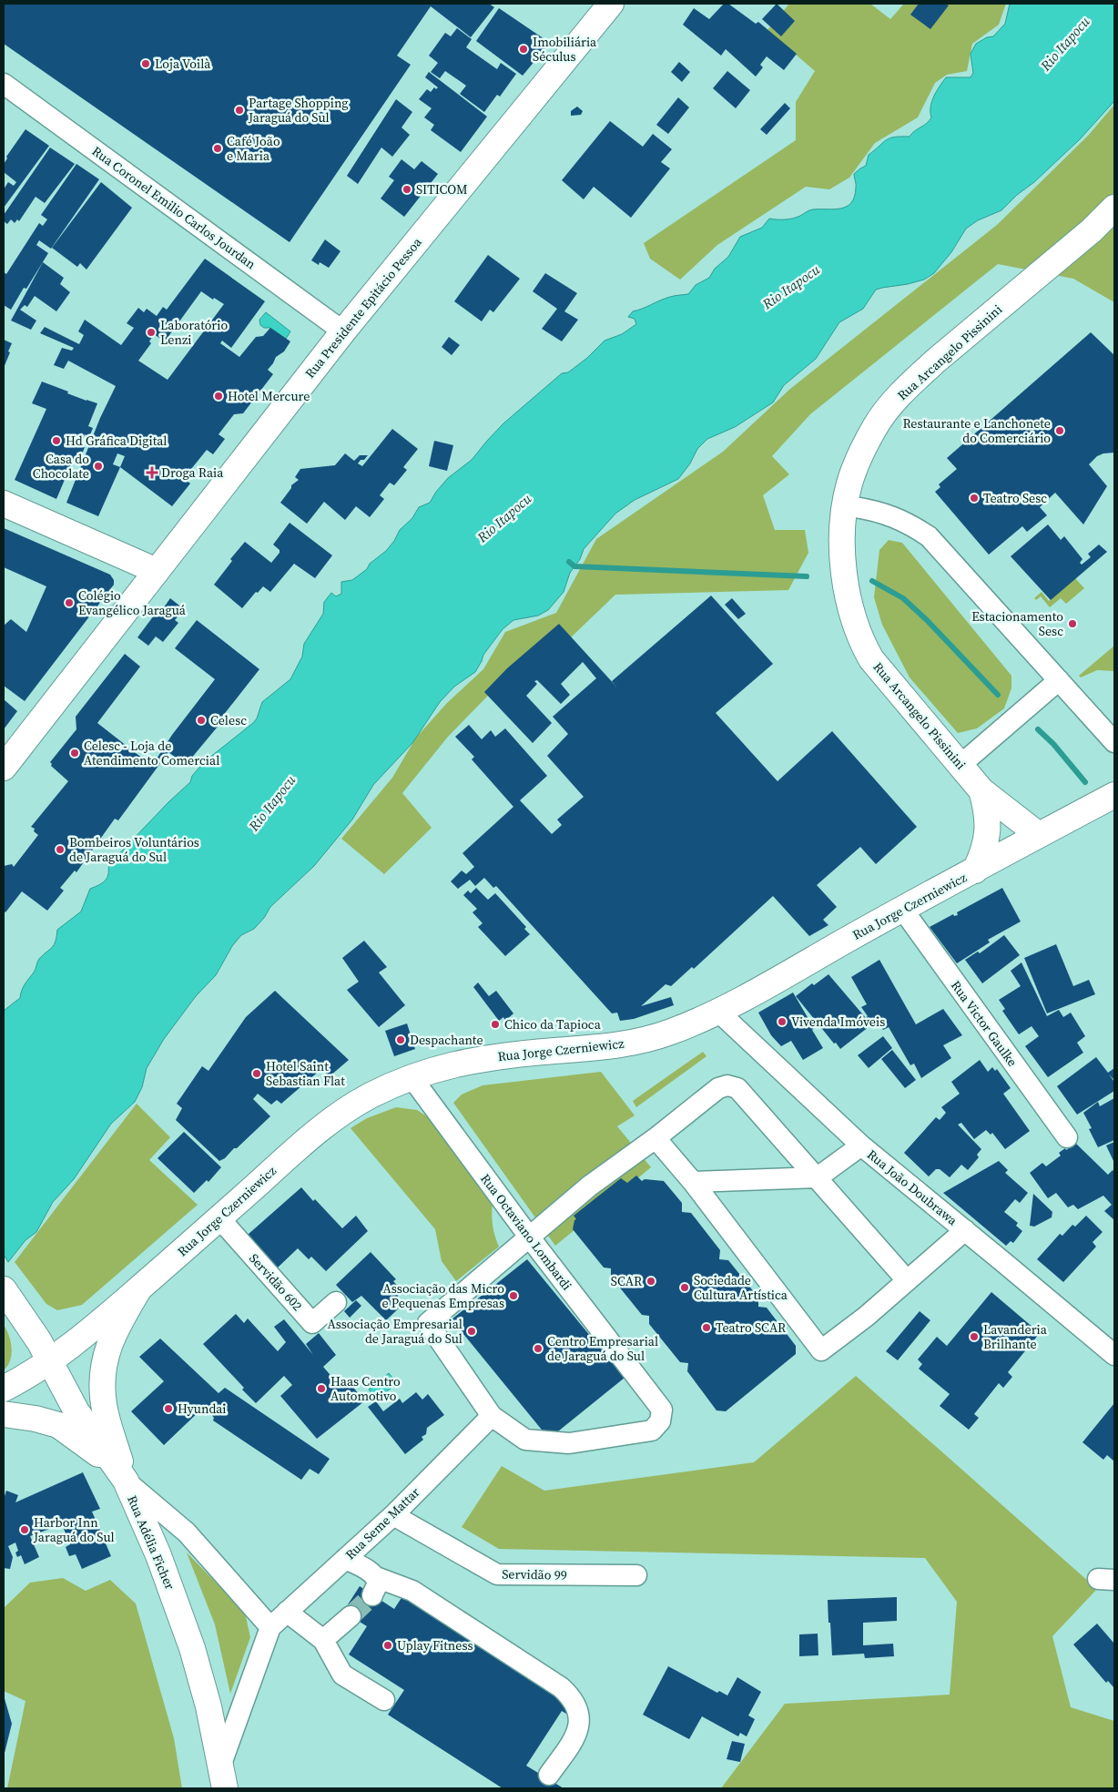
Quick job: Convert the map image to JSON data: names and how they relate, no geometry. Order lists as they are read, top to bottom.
{
  "streets": {
    "main road": [
      "Rua Presidente Epitácio Pessoa",
      "Rua Arcangelo Pissinini",
      "Rua Jorge Czerniewicz",
      "Rua Adélia Ficher"
    ],
    "street": [
      "Rua Coronel Emilio Carlos Jourdan",
      "Rua Victor Gaulke",
      "Rua João Doubrawa",
      "Rua Octaviano Lombardi",
      "Servidão 602",
      "Rua Seme Mattar",
      "Servidão 99"
    ]
  },
  "crossings": [
    ["Rua Coronel Emilio Carlos Jourdan", "Rua Presidente Epitácio Pessoa"],
    ["Rua Arcangelo Pissinini", "Rua Jorge Czerniewicz"],
    ["Rua Jorge Czerniewicz", "Rua Victor Gaulke"],
    ["Rua Jorge Czerniewicz", "Rua João Doubrawa"],
    ["Rua Jorge Czerniewicz", "Rua Octaviano Lombardi"],
    ["Rua Jorge Czerniewicz", "Servidão 602"],
    ["Rua Jorge Czerniewicz", "Rua Adélia Ficher"],
    ["Rua Octaviano Lombardi", "Rua Seme Mattar"],
    ["Rua Seme Mattar", "Rua Adélia Ficher"],
    ["Rua Seme Mattar", "Servidão 99"]
  ],
  "water": ["Rio Itapocu"],
  "places": {
    "other": [
      "Imobiliária Séculus",
      "Loja Voilà",
      "Partage Shopping Jaraguá do Sul",
      "Café João e Maria",
      "SITICOM",
      "Laboratório Lenzi",
      "Hotel Mercure",
      "Restaurante e Lanchonete do Comerciário",
      "Hd Gráfica Digital",
      "Casa do Chocolate",
      "Teatro Sesc",
      "Colégio Evangélico Jaraguá",
      "Estacionamento Sesc",
      "Celesc",
      "Celesc - Loja de Atendimento Comercial",
      "Bombeiros Voluntários de Jaraguá do Sul",
      "Vivenda Imóveis",
      "Chico da Tapioca",
      "Despachante",
      "Hotel Saint Sebastian Flat",
      "SCAR",
      "Sociedade Cultura Artística",
      "Associação das Micro e Pequenas Empresas",
      "Teatro SCAR",
      "Associação Empresarial de Jaraguá do Sul",
      "Lavanderia Brilhante",
      "Centro Empresarial de Jaraguá do Sul",
      "Haas Centro Automotivo",
      "Hyundai",
      "Harbor Inn Jaraguá do Sul",
      "Uplay Fitness"
    ],
    "health": ["Droga Raia"]
  }
}
